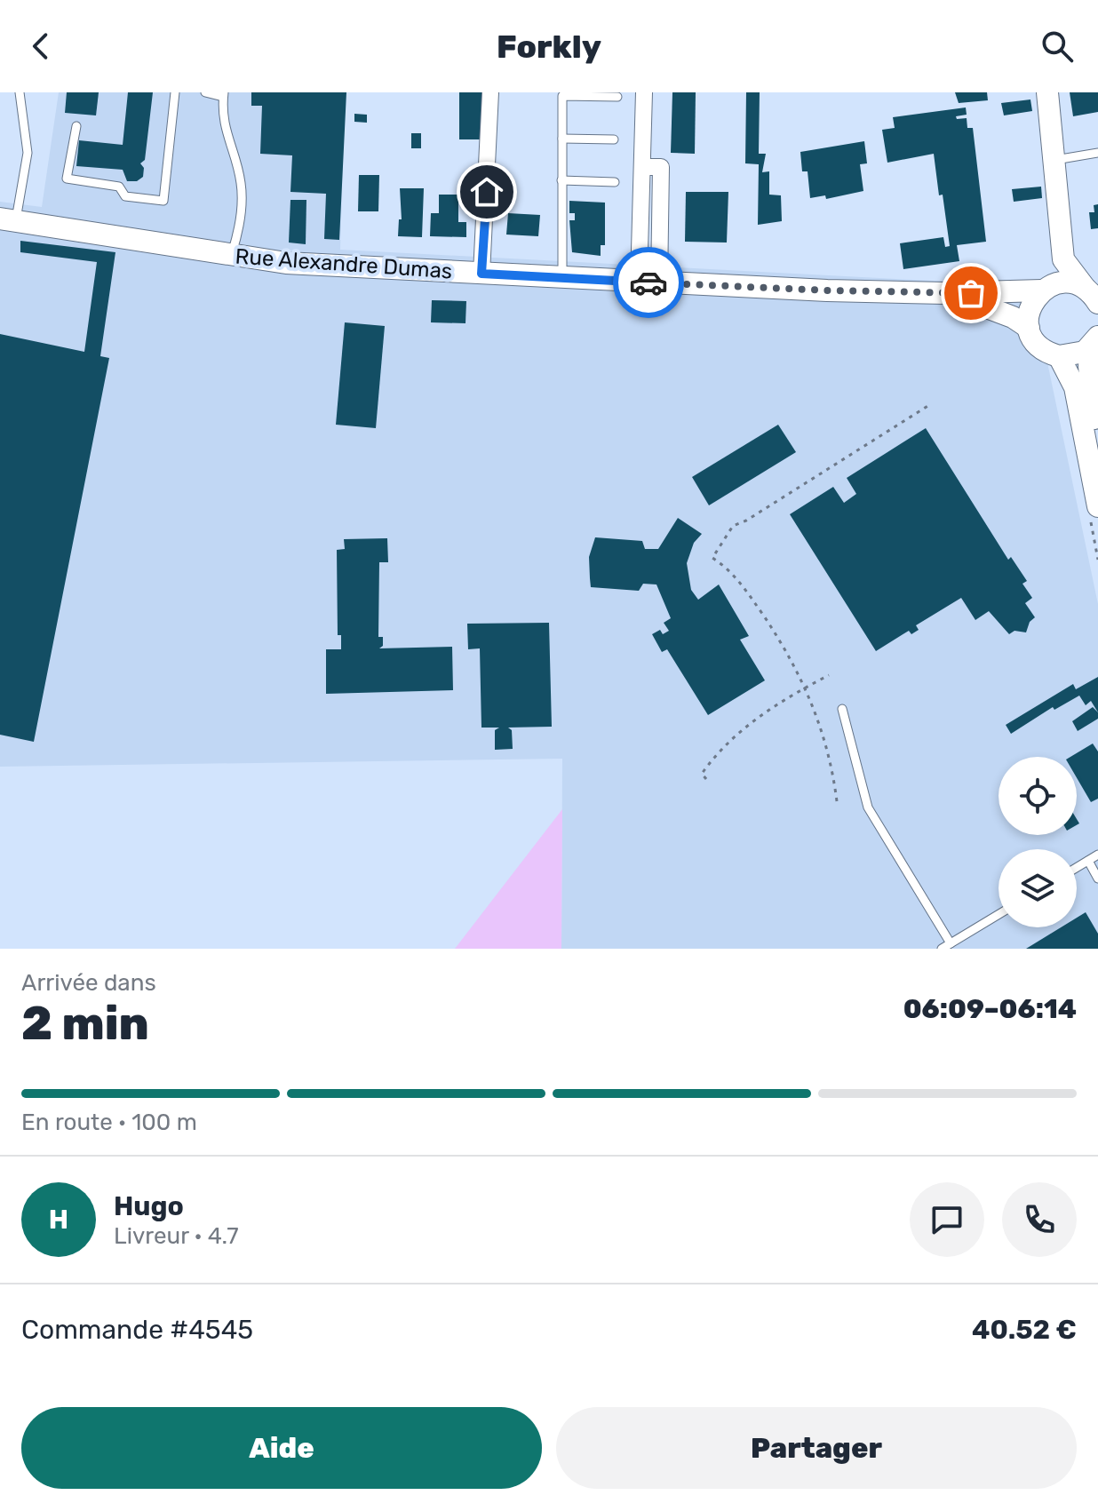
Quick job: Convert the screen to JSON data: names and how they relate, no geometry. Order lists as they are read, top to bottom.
{
  "streets": {
    "street": ["Rue Alexandre Dumas"]
  },
  "page": {
    "header": "Forkly",
    "heading": ["2 min", "Arrivée dans", "06:09–06:14"],
    "panel": [
      "Hugo",
      "Livreur · 4.7",
      "Commande #4545",
      "40.52 €"
    ],
    "bar": "En route · 100 m",
    "round": "H",
    "buttons": ["Aide", "Partager"]
  }
}
